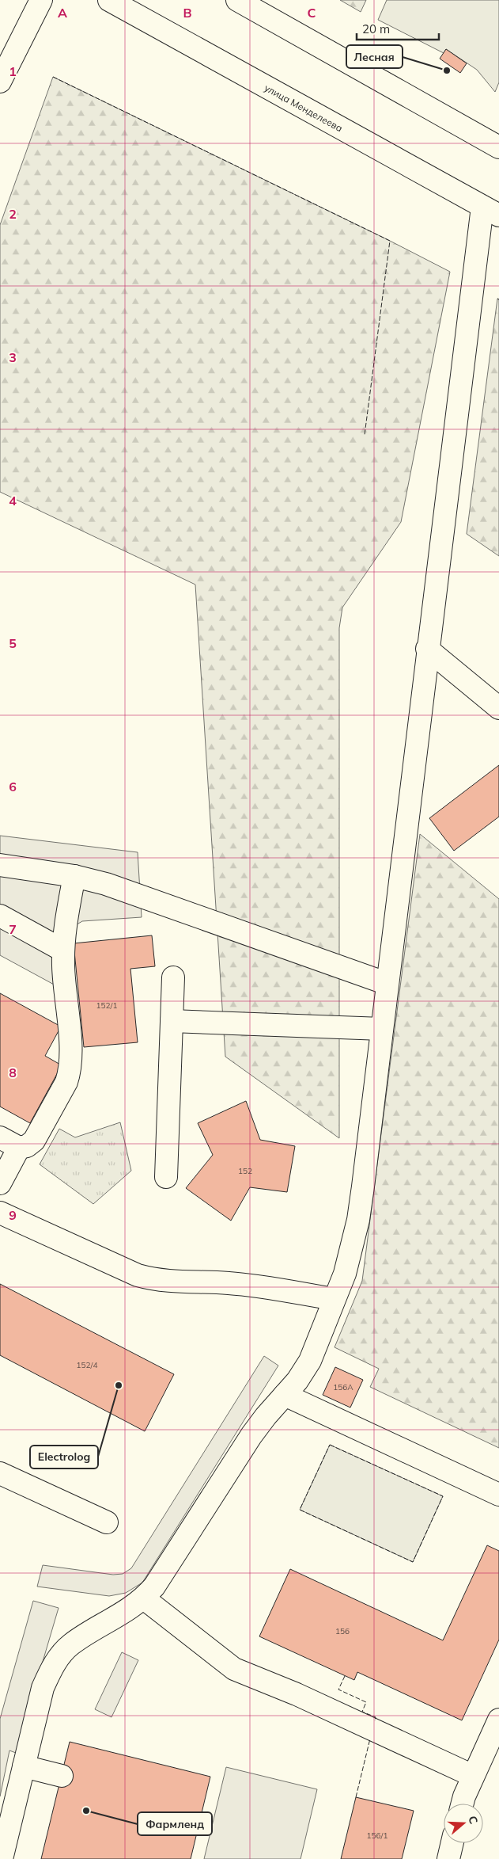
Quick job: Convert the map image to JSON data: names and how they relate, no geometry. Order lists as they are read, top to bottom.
{
  "streets": {
    "street": ["улица Менделеева"]
  },
  "places": ["Лесная", "Electrolog", "Фармленд"],
  "house_numbers": [
    "152/1",
    "152",
    "152/4",
    "156А",
    "156",
    "156/1"
  ],
  "scale_bar": "20 m",
  "north": "right",
  "grid": {
    "columns": ["A", "B", "C"],
    "rows": [
      "1",
      "2",
      "3",
      "4",
      "5",
      "6",
      "7",
      "8",
      "9"
    ]
  }
}
